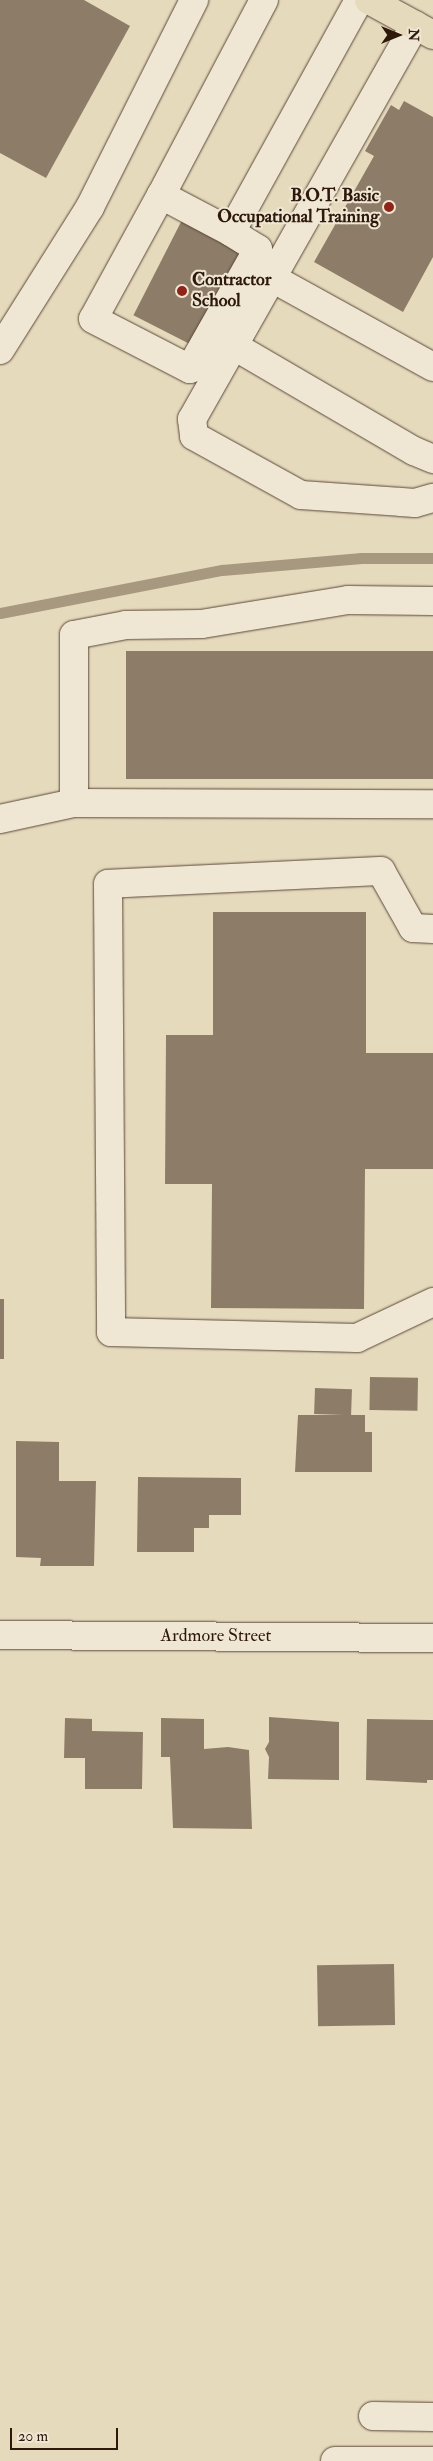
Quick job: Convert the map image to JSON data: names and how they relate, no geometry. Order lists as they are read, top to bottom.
{
  "streets": {
    "street": ["Ardmore Street"]
  },
  "places": ["B.O.T. Basic Occupational Training", "Contractor School"],
  "scale_bar": "20 m",
  "north": "right"
}
